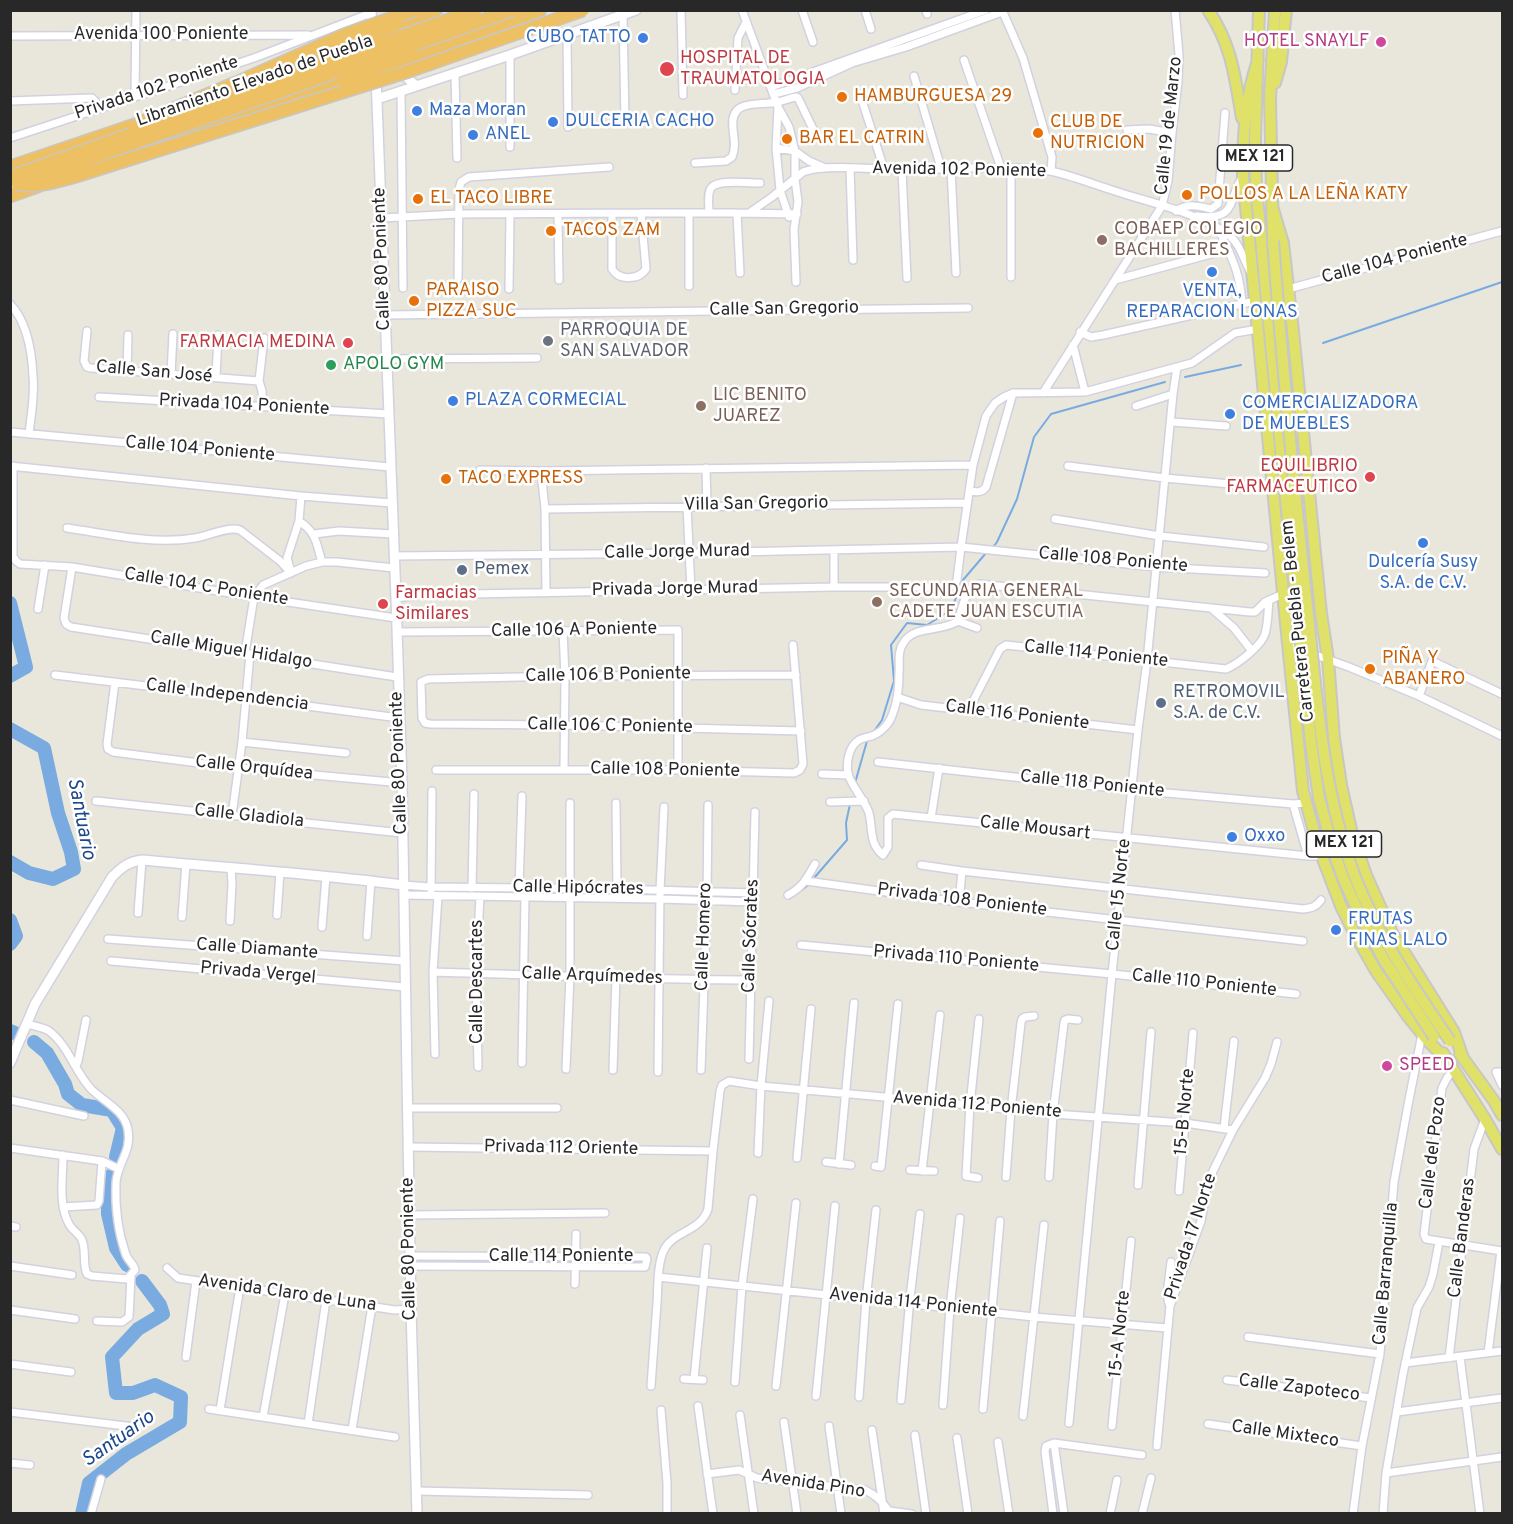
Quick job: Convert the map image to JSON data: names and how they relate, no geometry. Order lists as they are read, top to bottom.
{
  "streets": {
    "highway": ["Libramiento Elevado de Puebla"],
    "main road": ["MEX 121", "Carretera Puebla - Belem"],
    "street": [
      "Avenida 100 Poniente",
      "Privada 102 Poniente",
      "Calle 19 de Marzo",
      "Avenida 102 Poniente",
      "Calle 80 Poniente",
      "Calle 104 Poniente",
      "Calle San Gregorio",
      "Calle San José",
      "Privada 104 Poniente",
      "Villa San Gregorio",
      "Calle Jorge Murad",
      "Calle 108 Poniente",
      "Calle 104 C Poniente",
      "Privada Jorge Murad",
      "Calle 106 A Poniente",
      "Calle Miguel Hidalgo",
      "Calle 114 Poniente",
      "Calle 106 B Poniente",
      "Calle Independencia",
      "Calle 116 Poniente",
      "Calle 106 C Poniente",
      "Calle Orquídea",
      "Calle 118 Poniente",
      "Calle Gladiola",
      "Calle Mousart",
      "Calle Hipócrates",
      "Calle 15 Norte",
      "Privada 108 Poniente",
      "Calle Sócrates",
      "Calle Homero",
      "Calle Diamante",
      "Privada 110 Poniente",
      "Privada Vergel",
      "Calle Arquímedes",
      "Calle Descartes",
      "Calle 110 Poniente",
      "Avenida 112 Poniente",
      "15-B Norte",
      "Privada 112 Oriente",
      "Calle del Pozo",
      "Privada 17 Norte",
      "Calle Banderas",
      "Calle Barranquilla",
      "Avenida Claro de Luna",
      "Avenida 114 Poniente",
      "15-A Norte",
      "Calle Zapoteco",
      "Calle Mixteco",
      "Avenida Pino"
    ]
  },
  "crossings": [
    ["Avenida 100 Poniente", "Privada 102 Poniente"],
    ["Privada 102 Poniente", "Calle 80 Poniente"],
    ["Calle 19 de Marzo", "Avenida 102 Poniente"],
    ["Calle 80 Poniente", "Calle 104 Poniente"],
    ["Calle 80 Poniente", "Calle San Gregorio"],
    ["Calle 80 Poniente", "Privada 104 Poniente"],
    ["Calle 80 Poniente", "Calle Jorge Murad"],
    ["Calle 80 Poniente", "Calle 104 C Poniente"],
    ["Calle 80 Poniente", "Privada Jorge Murad"],
    ["Calle 80 Poniente", "Calle 106 A Poniente"],
    ["Calle 80 Poniente", "Calle Miguel Hidalgo"],
    ["Calle 80 Poniente", "Calle 114 Poniente"],
    ["Calle 80 Poniente", "Calle Independencia"],
    ["Calle 80 Poniente", "Calle Orquídea"],
    ["Calle 80 Poniente", "Calle Gladiola"],
    ["Calle 80 Poniente", "Calle Hipócrates"],
    ["Calle 80 Poniente", "Calle Diamante"],
    ["Calle 80 Poniente", "Privada Vergel"],
    ["Calle 80 Poniente", "Privada 112 Oriente"],
    ["Calle 80 Poniente", "Avenida Claro de Luna"],
    ["Calle Jorge Murad", "Calle 108 Poniente"],
    ["Calle Jorge Murad", "Privada Jorge Murad"],
    ["Calle 108 Poniente", "Privada Jorge Murad"],
    ["Calle 108 Poniente", "Calle 106 C Poniente"],
    ["Calle 108 Poniente", "Calle 15 Norte"],
    ["Calle 104 C Poniente", "Calle Miguel Hidalgo"],
    ["Carretera Puebla - Belem", "Calle del Pozo"],
    ["Carretera Puebla - Belem", "Calle Banderas"],
    ["Calle 106 A Poniente", "Calle 106 B Poniente"],
    ["Calle 114 Poniente", "Calle 116 Poniente"],
    ["Calle 114 Poniente", "Calle 15 Norte"],
    ["Calle 106 B Poniente", "Calle 106 C Poniente"],
    ["Calle Independencia", "Calle Orquídea"],
    ["Calle 116 Poniente", "Calle 15 Norte"],
    ["Calle 118 Poniente", "Calle 15 Norte"],
    ["Calle Mousart", "Calle 15 Norte"],
    ["Calle Hipócrates", "Calle Sócrates"],
    ["Calle Hipócrates", "Calle Homero"],
    ["Calle Hipócrates", "Calle Descartes"],
    ["Calle 15 Norte", "Privada 108 Poniente"],
    ["Calle 15 Norte", "Privada 110 Poniente"],
    ["Calle 15 Norte", "Calle 110 Poniente"],
    ["Calle 15 Norte", "Avenida 112 Poniente"],
    ["Calle 15 Norte", "Avenida 114 Poniente"],
    ["Calle Sócrates", "Calle Arquímedes"],
    ["Calle Homero", "Calle Arquímedes"],
    ["Privada 110 Poniente", "Calle 110 Poniente"],
    ["Calle Arquímedes", "Calle Descartes"],
    ["Avenida 112 Poniente", "15-B Norte"],
    ["Avenida 112 Poniente", "Privada 112 Oriente"],
    ["Avenida 112 Poniente", "Privada 17 Norte"],
    ["Privada 17 Norte", "Avenida 114 Poniente"],
    ["Calle Barranquilla", "Calle Zapoteco"],
    ["Calle Barranquilla", "Calle Mixteco"],
    ["Avenida 114 Poniente", "15-A Norte"]
  ],
  "water": ["Santuario"],
  "places": [
    "CUBO TATTO",
    "HOTEL SNAYLF",
    "HOSPITAL DE TRAUMATOLOGIA",
    "HAMBURGUESA 29",
    "Maza Moran",
    "DULCERIA CACHO",
    "CLUB DE NUTRICION",
    "ANEL",
    "BAR EL CATRIN",
    "POLLOS A LA LEÑA KATY",
    "EL TACO LIBRE",
    "TACOS ZAM",
    "COBAEP COLEGIO BACHILLERES",
    "VENTA, REPARACION LONAS",
    "PARAISO PIZZA SUC",
    "PARROQUIA DE SAN SALVADOR",
    "FARMACIA MEDINA",
    "APOLO GYM",
    "PLAZA CORMECIAL",
    "LIC BENITO JUAREZ",
    "COMERCIALIZADORA DE MUEBLES",
    "EQUILIBRIO FARMACEUTICO",
    "TACO EXPRESS",
    "Dulcería Susy S.A. de C.V.",
    "Pemex",
    "SECUNDARIA GENERAL CADETE JUAN ESCUTIA",
    "Farmacias Similares",
    "PIÑA Y ABANERO",
    "RETROMOVIL S.A. de C.V.",
    "Oxxo",
    "FRUTAS FINAS LALO",
    "SPEED"
  ]
}
